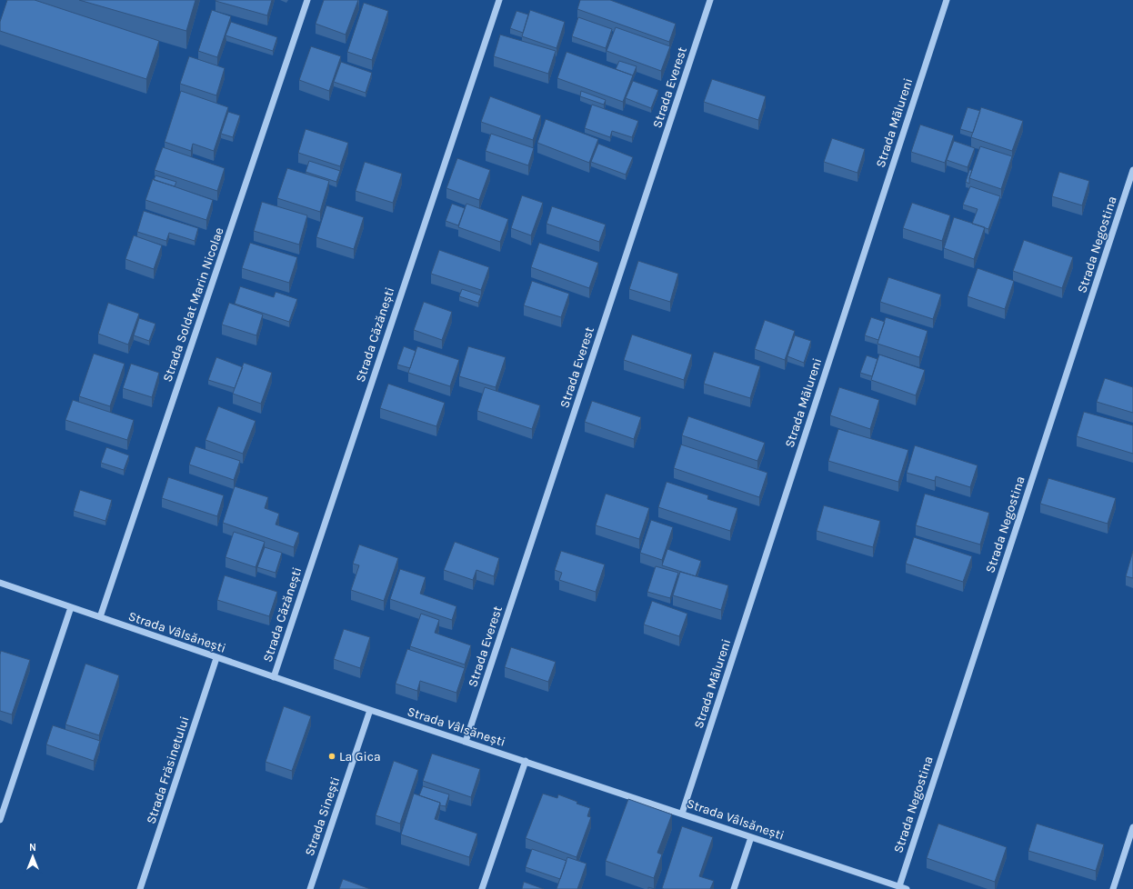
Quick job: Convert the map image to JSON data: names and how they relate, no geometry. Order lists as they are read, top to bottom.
{
  "streets": {
    "street": [
      "Strada Everest",
      "Strada Mălureni",
      "Strada Negostina",
      "Strada Soldat Marin Nicolae",
      "Strada Căzănești",
      "Strada Vâlsănești",
      "Strada Frăsinetului",
      "Strada Sinești"
    ]
  },
  "crossings": [
    ["Strada Everest", "Strada Vâlsănești"],
    ["Strada Mălureni", "Strada Vâlsănești"],
    ["Strada Negostina", "Strada Vâlsănești"],
    ["Strada Soldat Marin Nicolae", "Strada Vâlsănești"],
    ["Strada Căzănești", "Strada Vâlsănești"],
    ["Strada Vâlsănești", "Strada Frăsinetului"],
    ["Strada Vâlsănești", "Strada Sinești"]
  ],
  "places": ["La Gica"],
  "north": "top"
}
